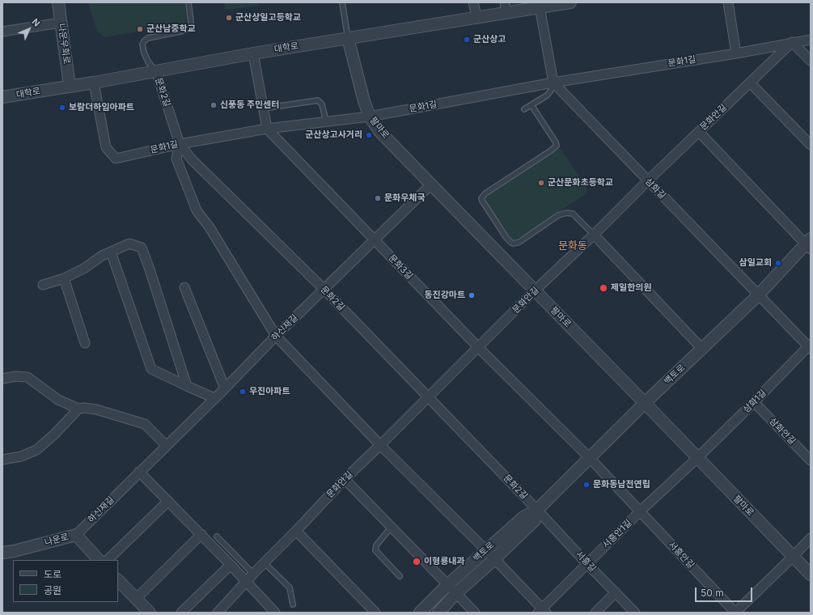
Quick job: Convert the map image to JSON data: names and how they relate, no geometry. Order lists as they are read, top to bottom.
{
  "streets": {
    "street": [
      "나운우회로",
      "대학로",
      "문화1길",
      "문화2길",
      "문화안길",
      "팔마로",
      "삼화길",
      "문화3길",
      "하신재길",
      "백토로",
      "삼화1길",
      "삼화안길",
      "서흥안1길",
      "나운로",
      "서흥안길",
      "서흥길"
    ]
  },
  "crossings": [
    ["나운우회로", "대학로"],
    ["대학로", "문화1길"],
    ["대학로", "문화2길"],
    ["대학로", "팔마로"],
    ["문화1길", "문화2길"],
    ["문화1길", "문화안길"],
    ["문화1길", "팔마로"],
    ["문화1길", "삼화길"],
    ["문화1길", "문화3길"],
    ["문화2길", "문화안길"],
    ["문화2길", "하신재길"],
    ["문화2길", "백토로"],
    ["문화2길", "서흥길"],
    ["문화안길", "팔마로"],
    ["문화안길", "삼화길"],
    ["문화안길", "문화3길"],
    ["팔마로", "하신재길"],
    ["팔마로", "백토로"],
    ["팔마로", "삼화1길"],
    ["팔마로", "서흥안1길"],
    ["삼화길", "백토로"],
    ["삼화길", "삼화1길"],
    ["문화3길", "하신재길"],
    ["문화3길", "백토로"],
    ["문화3길", "서흥안길"],
    ["하신재길", "나운로"],
    ["백토로", "서흥안길"],
    ["백토로", "서흥길"],
    ["삼화1길", "삼화안길"],
    ["삼화1길", "서흥안1길"],
    ["서흥안1길", "서흥안길"],
    ["서흥안1길", "서흥길"]
  ],
  "districts": ["문화동"],
  "places": [
    "군산상일고등학교",
    "군산남중학교",
    "군산상고",
    "신풍동 주민센터",
    "보람더하임아파트",
    "군산상고사거리",
    "군산문화초등학교",
    "문화우체국",
    "삼일교회",
    "제일한의원",
    "동진강마트",
    "우진아파트",
    "문화동남전연립",
    "이형룡내과"
  ],
  "legend": ["도로", "공원"],
  "scale_bar": "50 m",
  "north": "top right"
}
